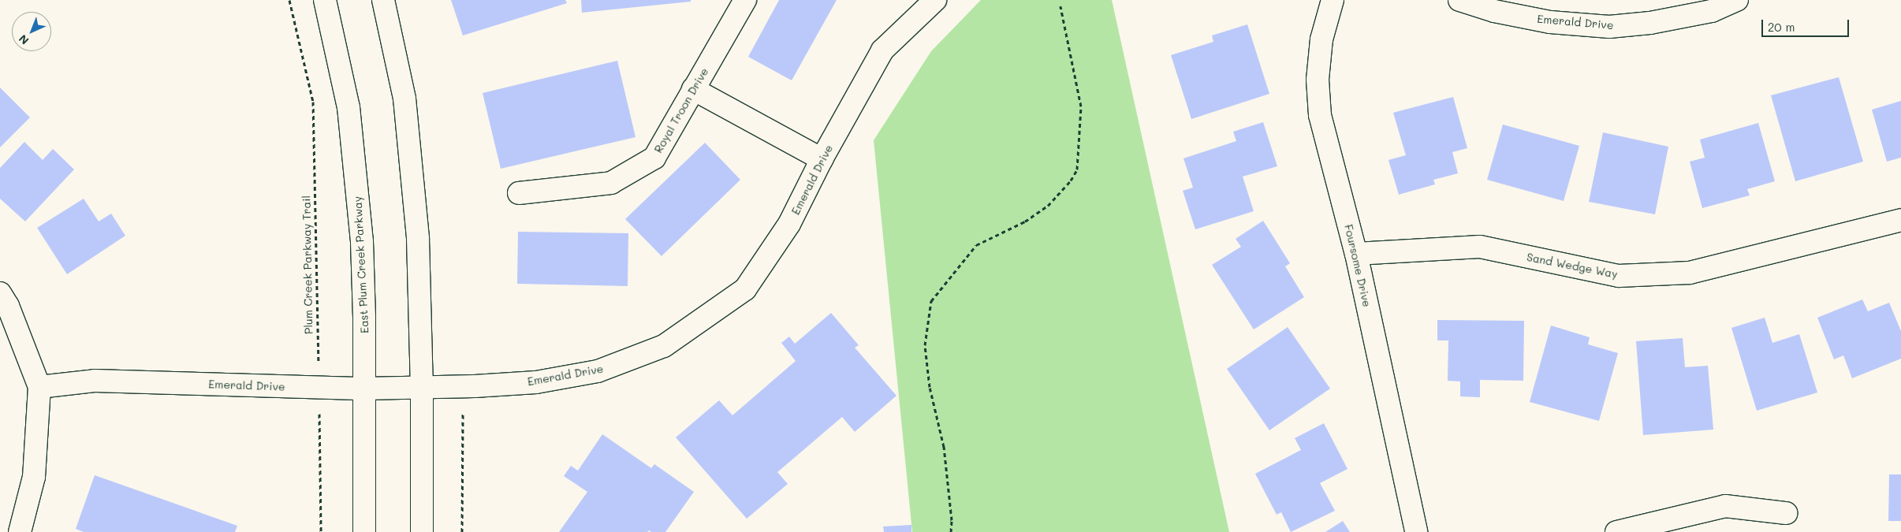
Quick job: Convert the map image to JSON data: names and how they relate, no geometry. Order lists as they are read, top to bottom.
{
  "streets": {
    "street": [
      "Emerald Drive",
      "Royal Troon Drive",
      "East Plum Creek Parkway",
      "Foursome Drive",
      "Sand Wedge Way"
    ],
    "path": ["Plum Creek Parkway Trail"]
  },
  "crossings": [
    ["Emerald Drive", "Plum Creek Parkway Trail"],
    ["Emerald Drive", "East Plum Creek Parkway"],
    ["Foursome Drive", "Sand Wedge Way"]
  ],
  "scale_bar": "20 m",
  "north": "bottom left"
}
